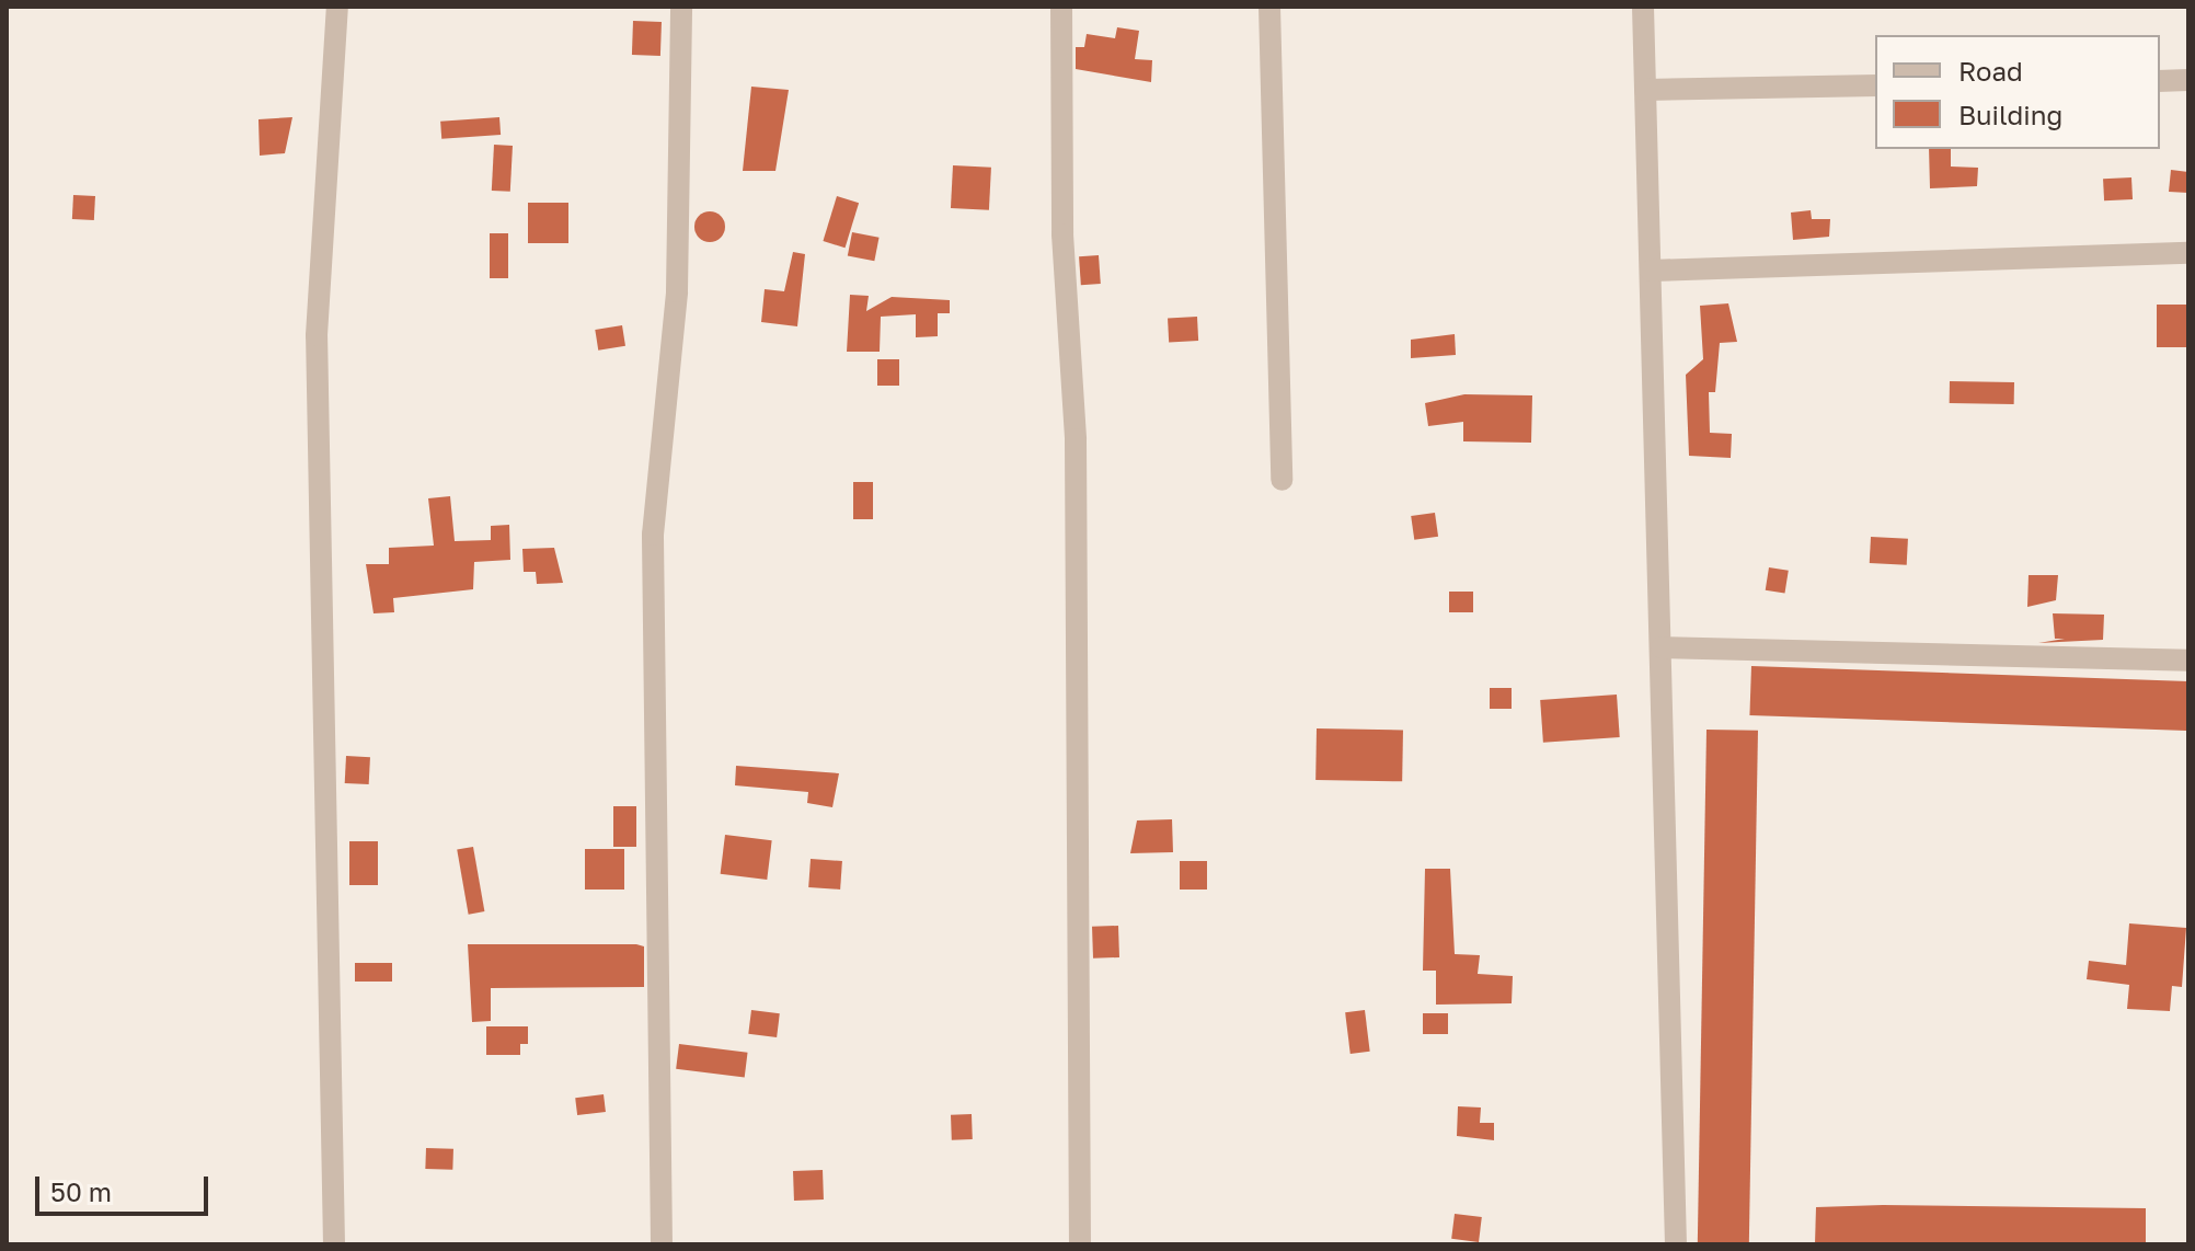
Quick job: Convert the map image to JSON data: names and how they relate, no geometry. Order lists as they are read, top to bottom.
{
  "legend": ["Road", "Building"],
  "scale_bar": "50 m"
}
